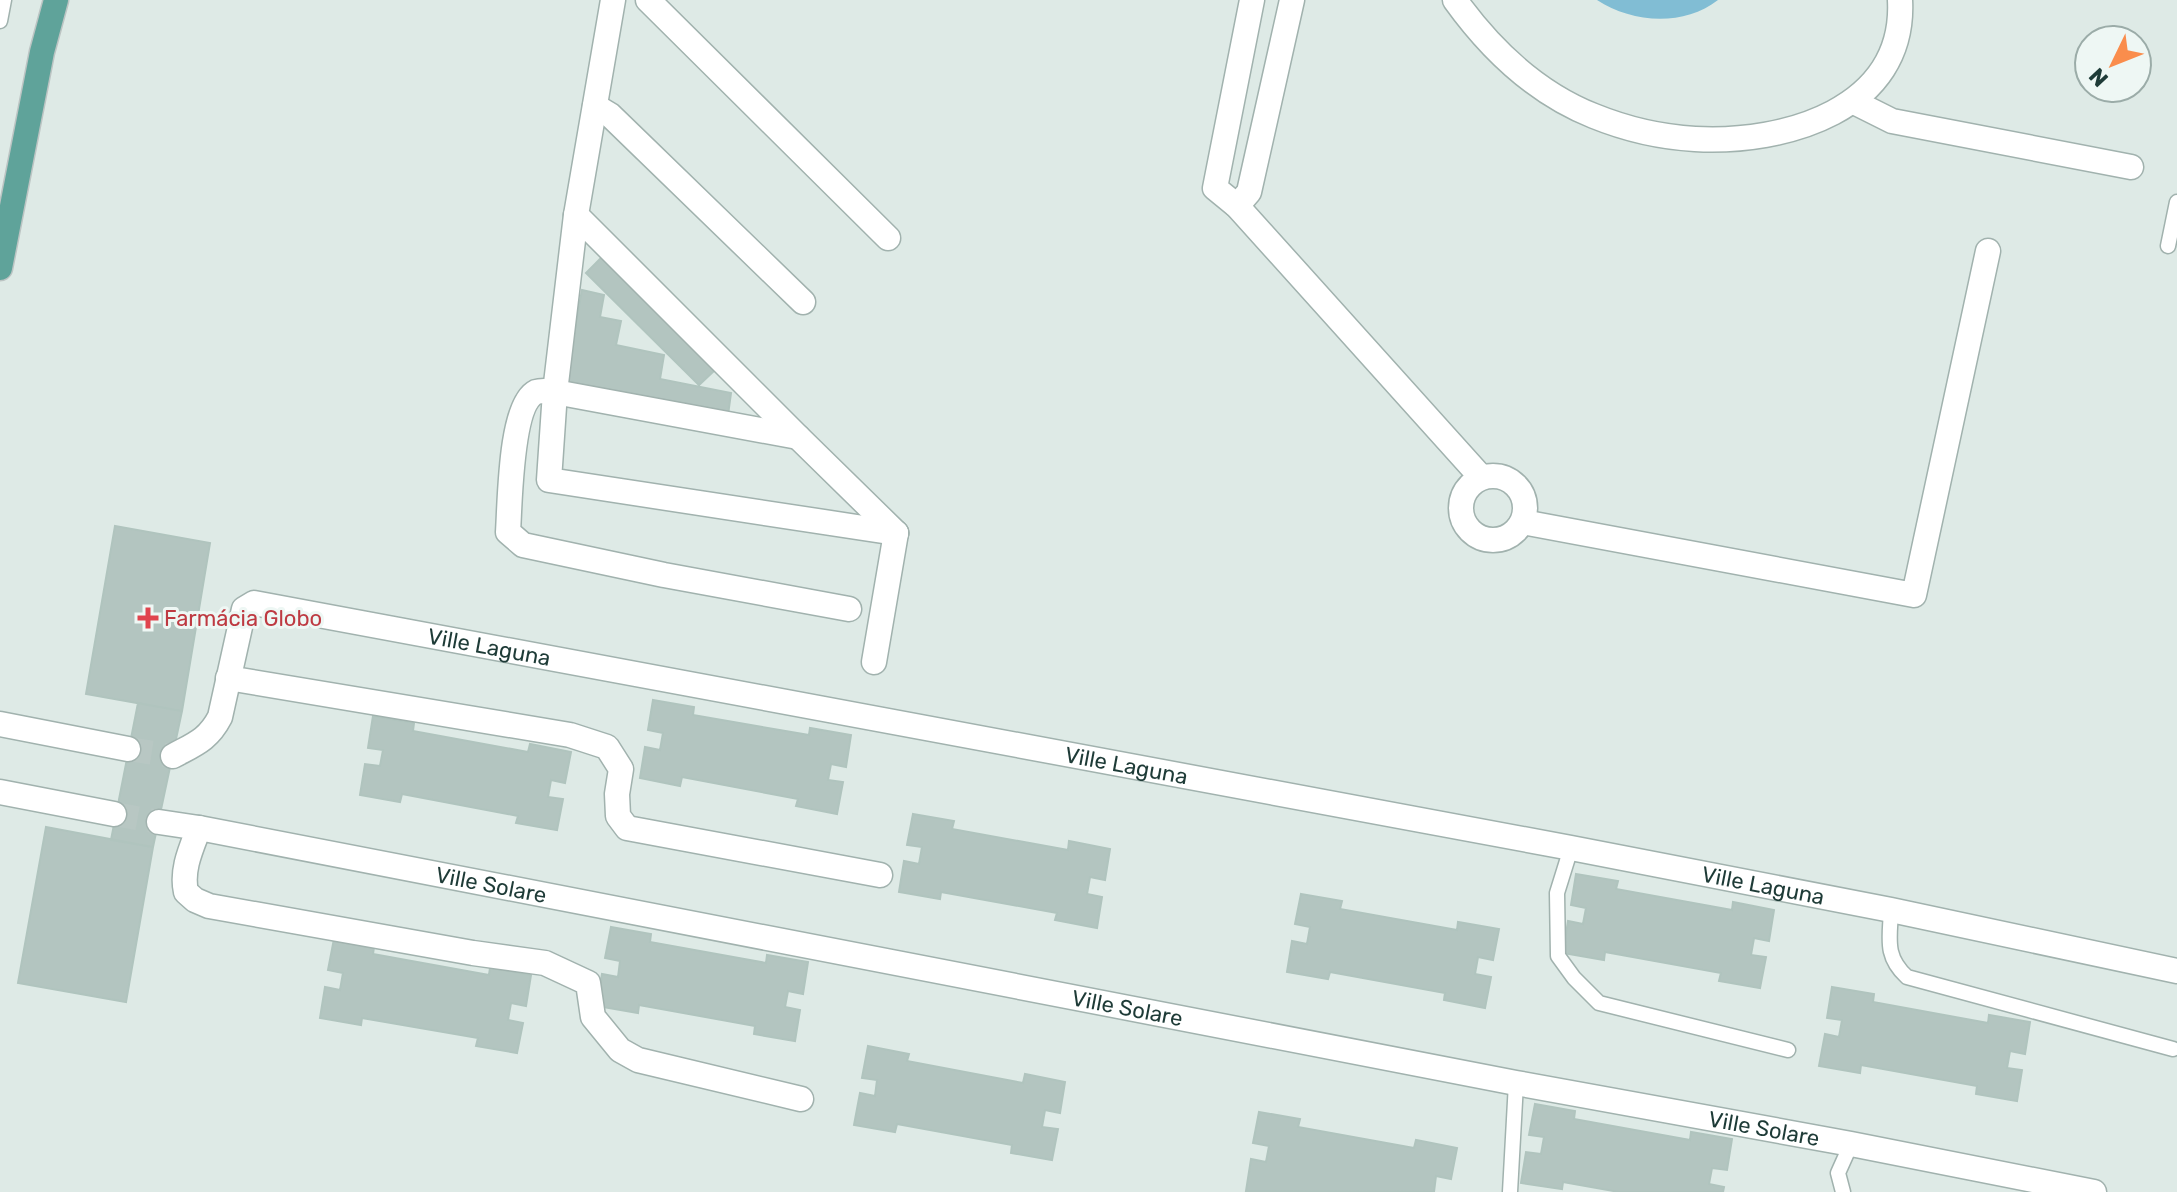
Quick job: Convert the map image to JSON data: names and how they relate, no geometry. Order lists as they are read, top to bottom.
{
  "streets": {
    "street": ["Ville Laguna", "Ville Solare"]
  },
  "places": {
    "health": ["Farmácia Globo"]
  },
  "north": "bottom left"
}
